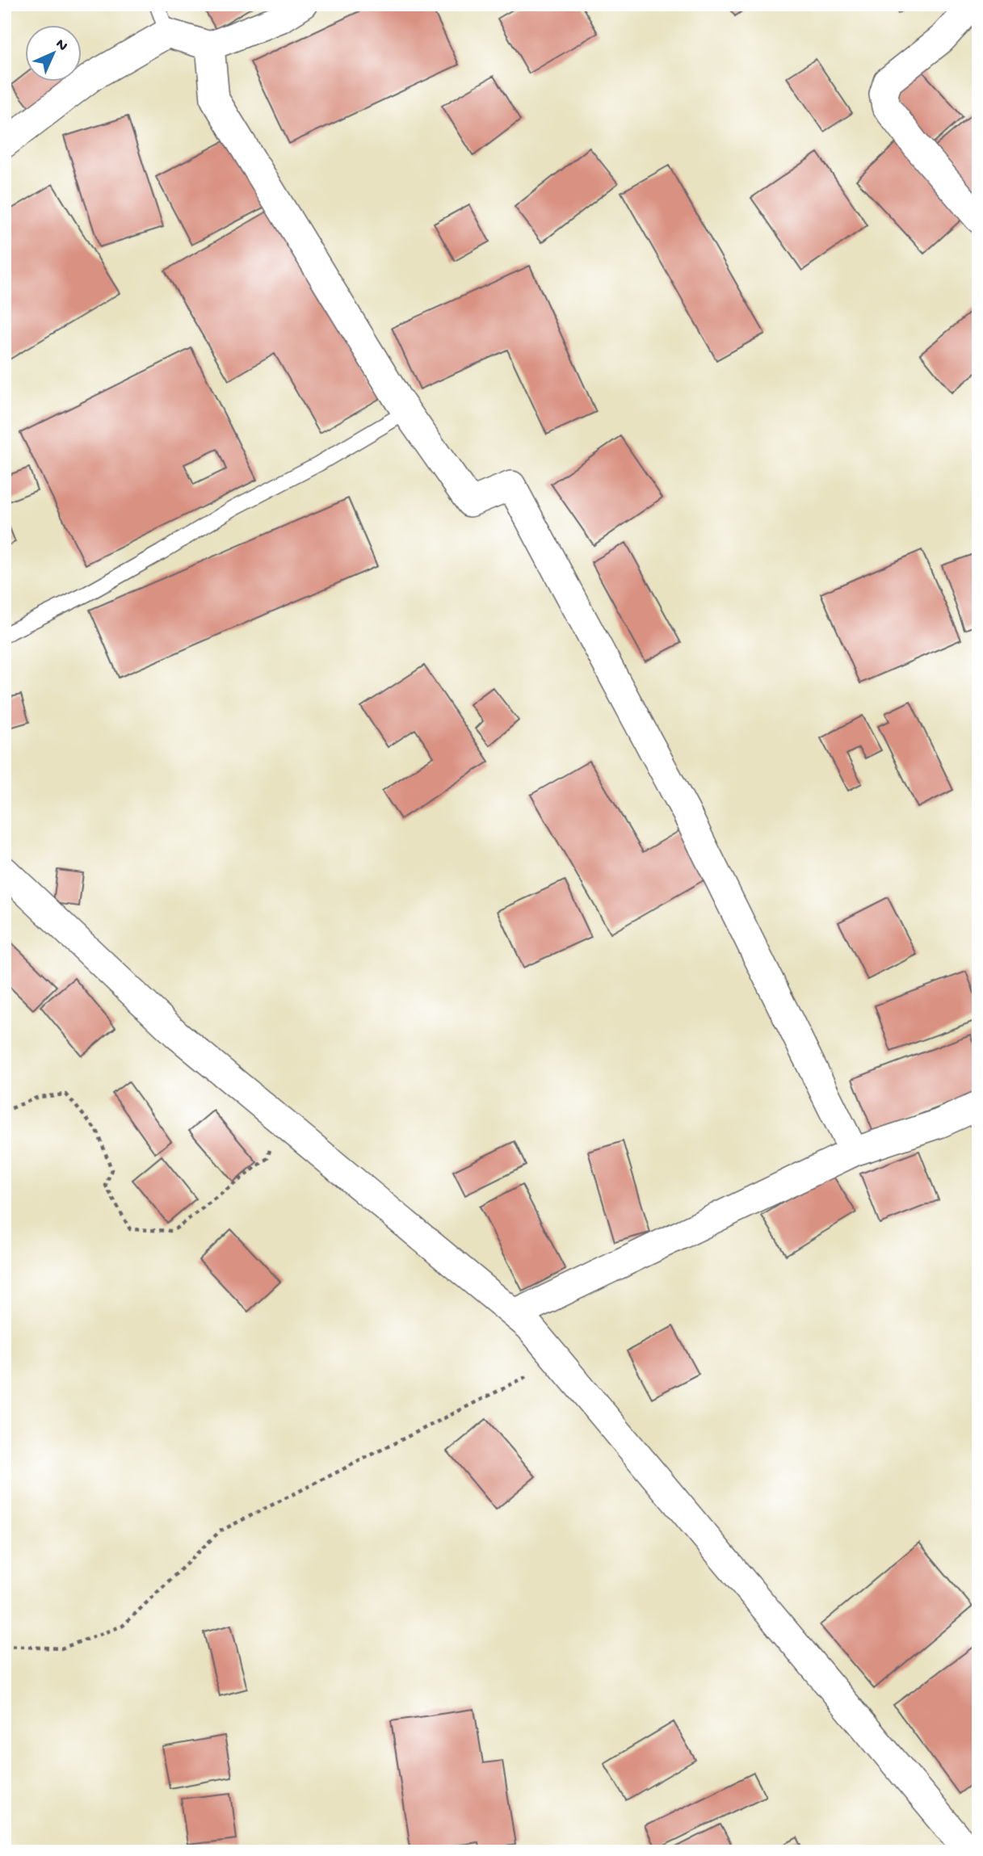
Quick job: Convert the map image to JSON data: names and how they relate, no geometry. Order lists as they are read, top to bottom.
{
  "north": "top right"
}
